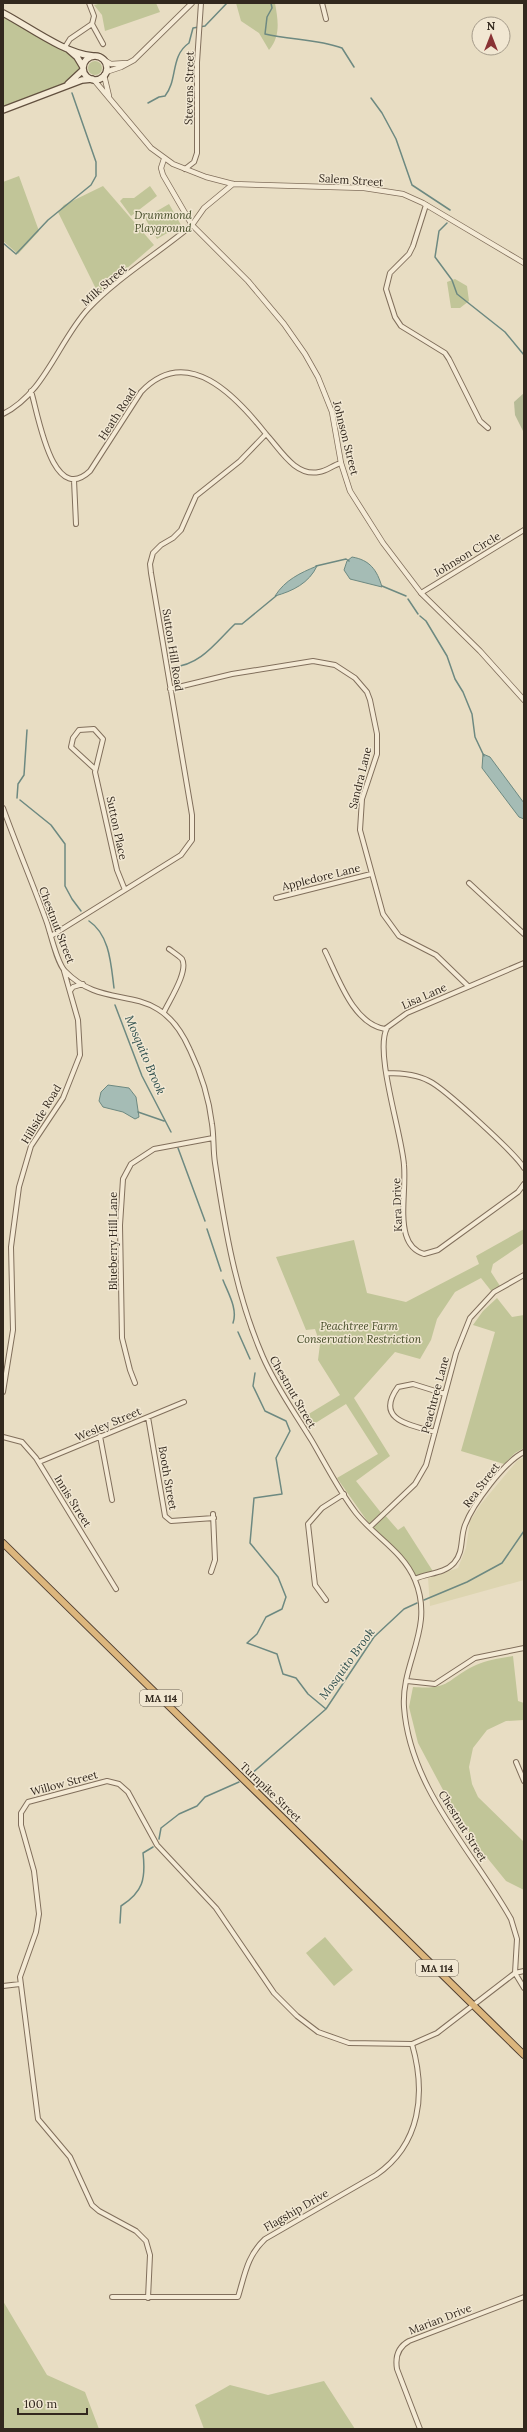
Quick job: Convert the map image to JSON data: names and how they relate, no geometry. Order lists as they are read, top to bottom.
{
  "streets": {
    "highway": ["MA 114", "Turnpike Street"],
    "street": [
      "Stevens Street",
      "Salem Street",
      "Milk Street",
      "Heath Road",
      "Johnson Street",
      "Johnson Circle",
      "Sutton Hill Road",
      "Sandra Lane",
      "Sutton Place",
      "Appledore Lane",
      "Chestnut Street",
      "Lisa Lane",
      "Hillside Road",
      "Kara Drive",
      "Blueberry Hill Lane",
      "Peachtree Lane",
      "Wesley Street",
      "Booth Street",
      "Rea Street",
      "Innis Street",
      "Willow Street",
      "Flagship Drive",
      "Marian Drive"
    ]
  },
  "crossings": [
    ["Stevens Street", "Salem Street"],
    ["Salem Street", "Milk Street"],
    ["Salem Street", "Johnson Street"],
    ["Milk Street", "Johnson Street"],
    ["Heath Road", "Sutton Hill Road"],
    ["Johnson Street", "Johnson Circle"],
    ["Sutton Hill Road", "Sandra Lane"],
    ["Sutton Hill Road", "Sutton Place"],
    ["Sutton Hill Road", "Chestnut Street"],
    ["Sandra Lane", "Appledore Lane"],
    ["Sandra Lane", "Lisa Lane"],
    ["Chestnut Street", "Hillside Road"],
    ["Chestnut Street", "Blueberry Hill Lane"],
    ["Chestnut Street", "Peachtree Lane"],
    ["Chestnut Street", "Rea Street"],
    ["Chestnut Street", "Willow Street"],
    ["Lisa Lane", "Kara Drive"],
    ["Wesley Street", "Booth Street"],
    ["Wesley Street", "Innis Street"],
    ["Willow Street", "Turnpike Street"],
    ["Willow Street", "Flagship Drive"]
  ],
  "water": ["Mosquito Brook"],
  "parks": ["Drummond Playground", "Peachtree Farm Conservation Restriction"],
  "scale_bar": "100 m",
  "north": "top"
}
